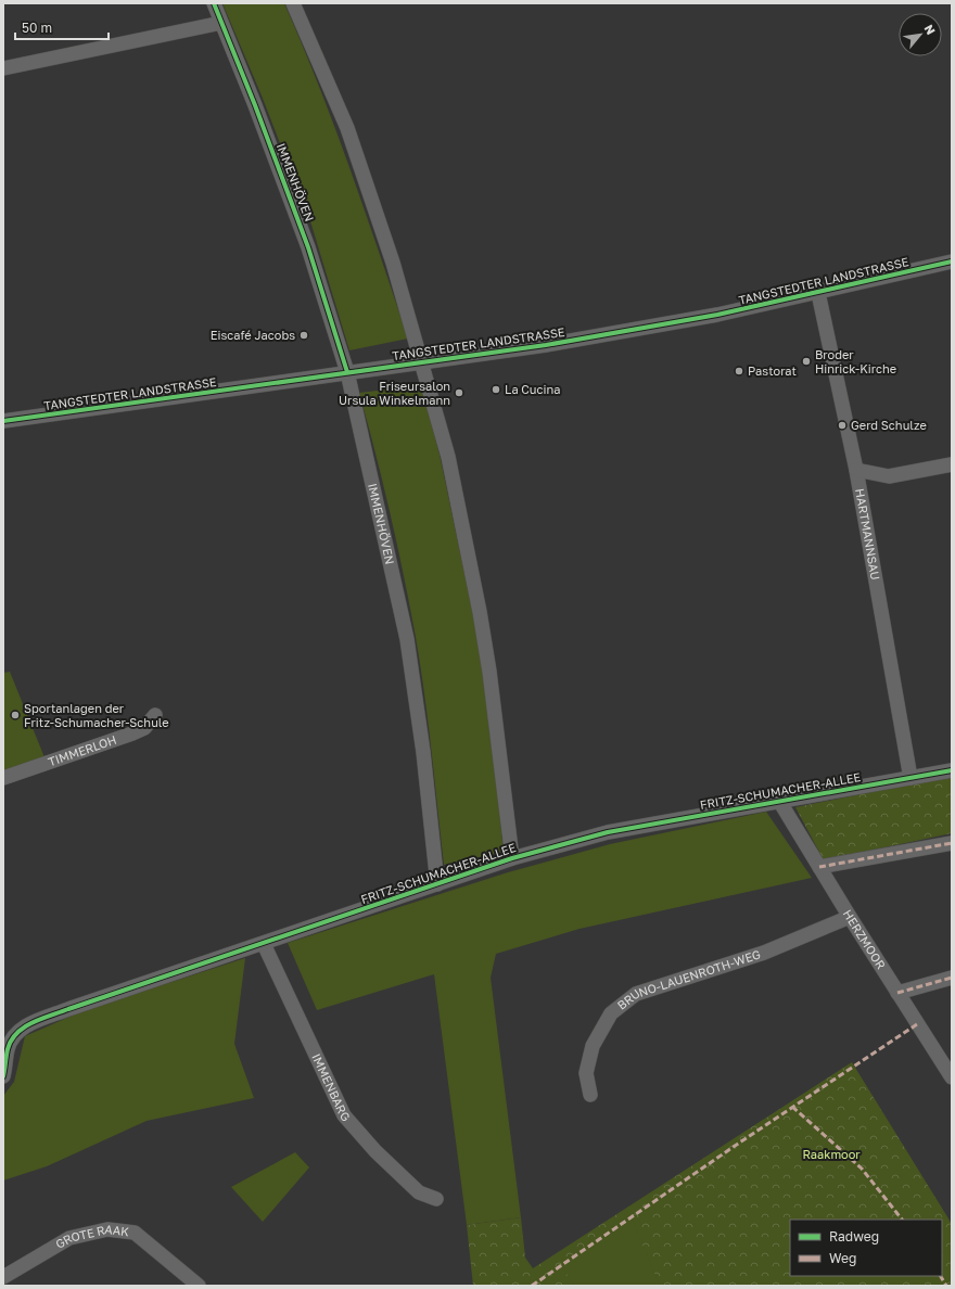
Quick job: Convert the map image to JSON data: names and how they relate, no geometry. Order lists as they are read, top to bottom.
{
  "streets": {
    "street": [
      "IMMENHÖVEN",
      "TANGSTEDTER LANDSTRASSE",
      "HARTMANNSAU",
      "TIMMERLOH",
      "FRITZ-SCHUMACHER-ALLEE",
      "HERZMOOR",
      "BRUNO-LAUENROTH-WEG",
      "IMMENBARG",
      "GROTE RAAK"
    ]
  },
  "crossings": [
    ["IMMENHÖVEN", "TANGSTEDTER LANDSTRASSE"],
    ["IMMENHÖVEN", "FRITZ-SCHUMACHER-ALLEE"],
    ["TANGSTEDTER LANDSTRASSE", "HARTMANNSAU"],
    ["HARTMANNSAU", "FRITZ-SCHUMACHER-ALLEE"],
    ["FRITZ-SCHUMACHER-ALLEE", "HERZMOOR"],
    ["FRITZ-SCHUMACHER-ALLEE", "IMMENBARG"],
    ["HERZMOOR", "BRUNO-LAUENROTH-WEG"]
  ],
  "parks": ["Raakmoor"],
  "places": [
    "Eiscafé Jacobs",
    "Broder Hinrick-Kirche",
    "Pastorat",
    "La Cucina",
    "Friseursalon Ursula Winkelmann",
    "Gerd Schulze",
    "Sportanlagen der Fritz-Schumacher-Schule"
  ],
  "legend": ["Radweg", "Weg"],
  "scale_bar": "50 m",
  "north": "top right"
}
